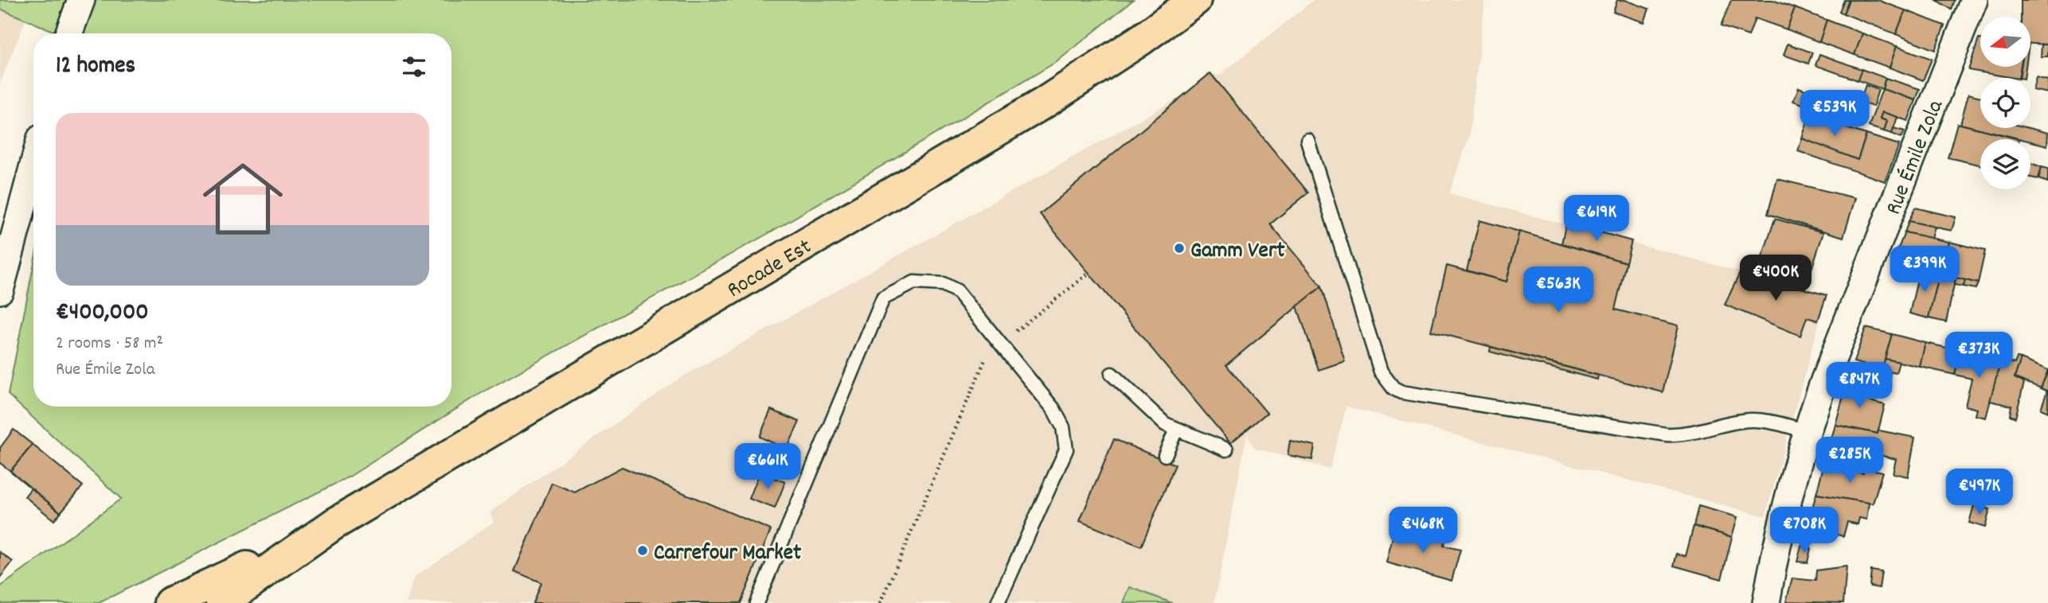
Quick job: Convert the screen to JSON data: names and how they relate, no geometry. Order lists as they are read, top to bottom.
{
  "streets": {
    "main road": ["Rocade Est"],
    "street": ["Rue Émile Zola"]
  },
  "places": ["Gamm Vert", "Carrefour Market"],
  "north": "left",
  "page": {
    "heading": "12 homes",
    "price": [
      "€539K",
      "€619K",
      "€399K",
      "€400K",
      "€563K",
      "€373K",
      "€847K",
      "€285K",
      "€661K",
      "€497K",
      "€468K",
      "€708K"
    ],
    "list": [
      {
        "name": "€400,000",
        "note": "2 rooms · 58 m² · Rue Émile Zola"
      }
    ]
  }
}
